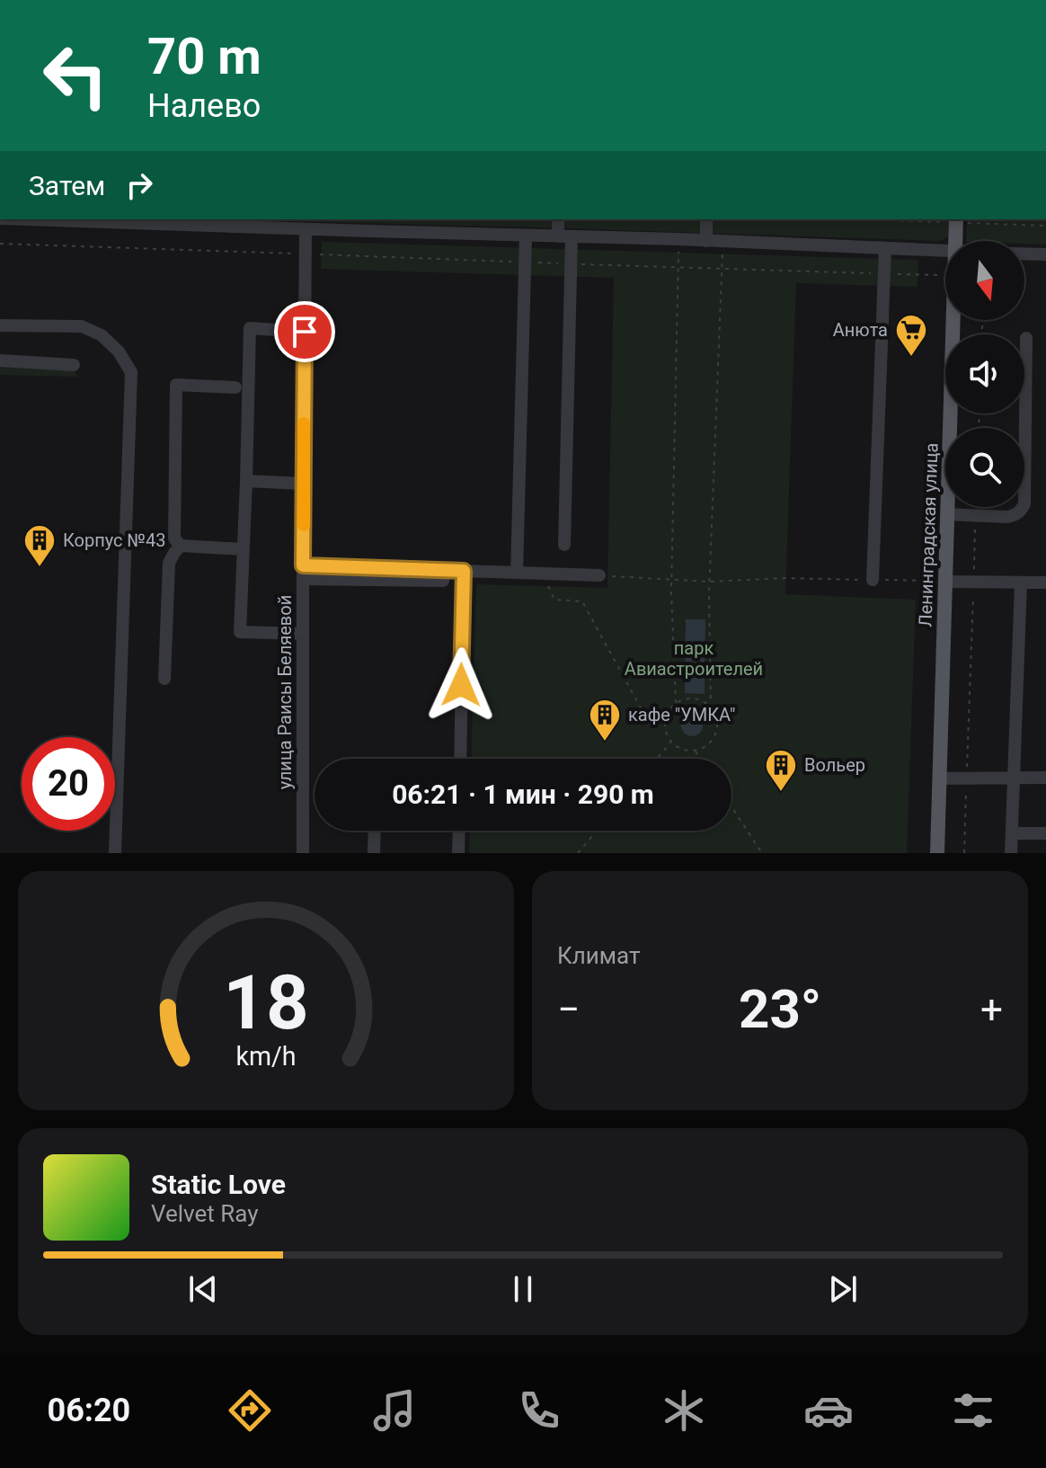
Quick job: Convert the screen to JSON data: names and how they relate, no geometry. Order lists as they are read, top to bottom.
{
  "streets": {
    "main road": ["Ленинградская улица"],
    "street": ["улица Раисы Беляевой"]
  },
  "parks": ["парк Авиастроителей"],
  "places": {
    "supermarket": ["Анюта"],
    "building": ["Корпус №43", "кафе \"УМКА\"", "Вольер"]
  },
  "north": "bottom",
  "page": {
    "turn": ["70 m", "Налево"],
    "then": "Затем",
    "limit": "20",
    "trip": "06:21 · 1 мин · 290 m",
    "tile": "Климат",
    "heat": ["−", "23°", "+"],
    "song": ["Static Love", "Velvet Ray"],
    "tabs": "06:20",
    "gauge": ["18", "km/h"]
  }
}
